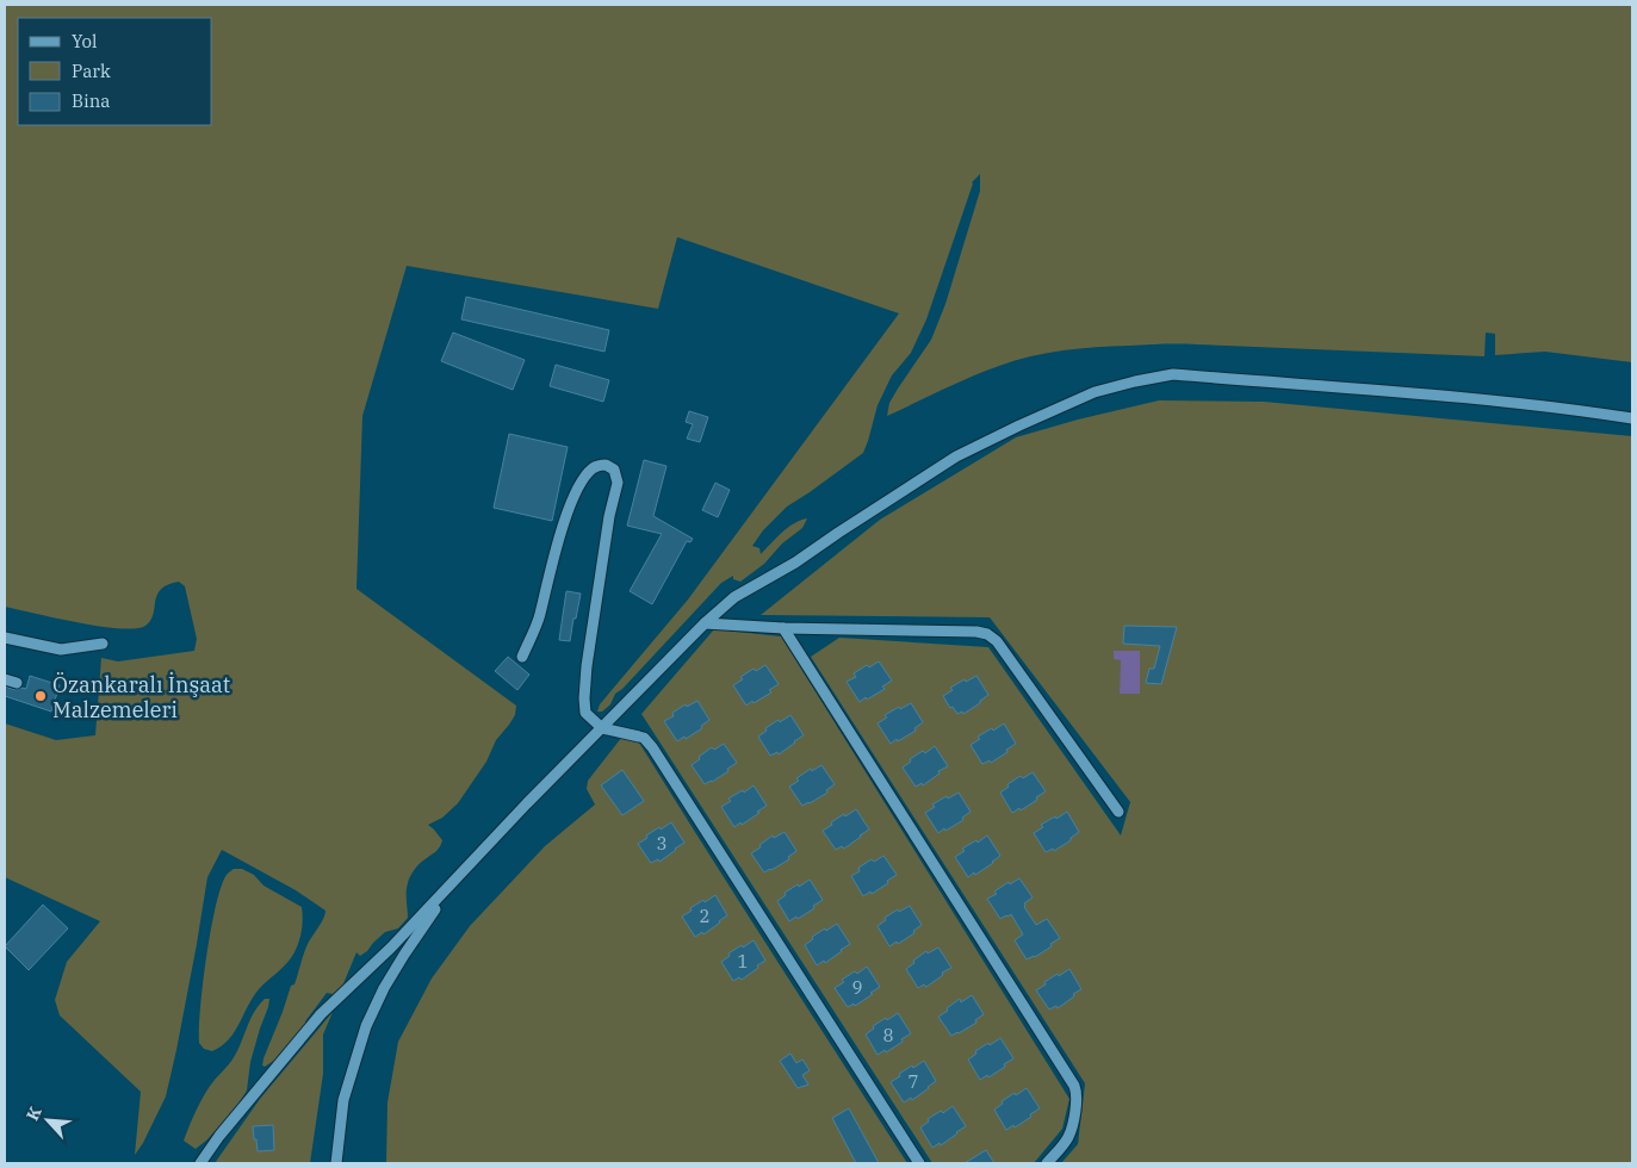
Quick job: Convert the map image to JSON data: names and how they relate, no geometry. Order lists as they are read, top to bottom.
{
  "places": ["Özankaralı İnşaat Malzemeleri"],
  "house_numbers": [
    "3",
    "2",
    "1",
    "9",
    "8",
    "7"
  ],
  "legend": ["Yol", "Park", "Bina"],
  "north": "top left"
}
